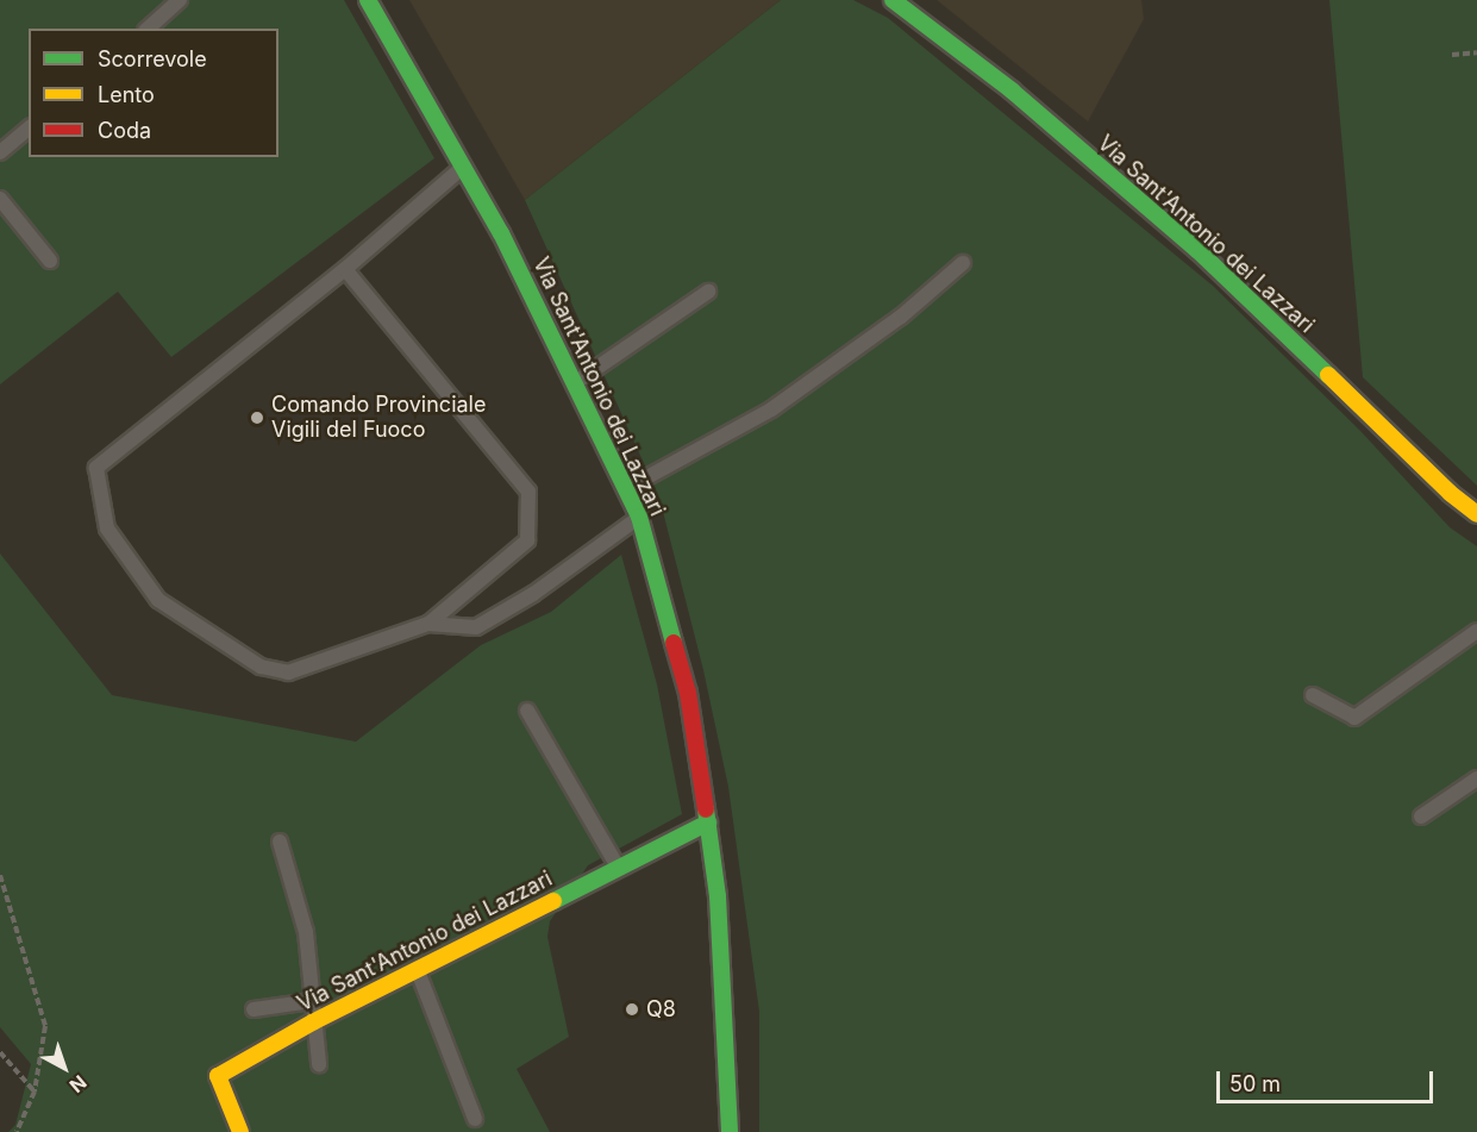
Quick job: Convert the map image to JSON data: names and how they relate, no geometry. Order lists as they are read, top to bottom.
{
  "streets": {
    "street": ["Via Sant'Antonio dei Lazzari"]
  },
  "places": ["Comando Provinciale Vigili del Fuoco", "Q8"],
  "legend": ["Scorrevole", "Lento", "Coda"],
  "scale_bar": "50 m",
  "north": "bottom right"
}
